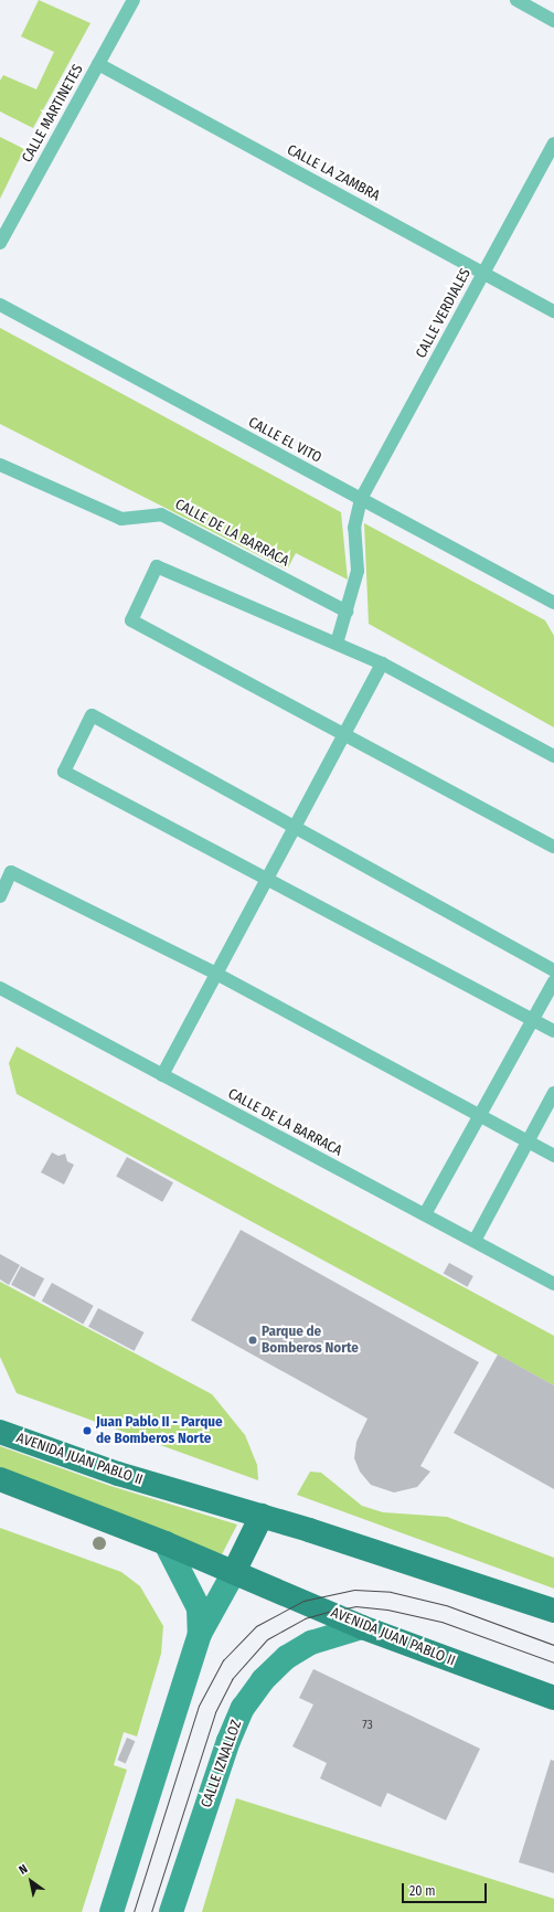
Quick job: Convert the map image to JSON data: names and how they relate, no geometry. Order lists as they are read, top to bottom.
{
  "streets": {
    "main road": ["AVENIDA JUAN PABLO II", "CALLE IZNALLOZ"],
    "lane": [
      "CALLE MARTINETES",
      "CALLE LA ZAMBRA",
      "CALLE VERDIALES",
      "CALLE EL VITO",
      "CALLE DE LA BARRACA"
    ]
  },
  "crossings": [
    ["CALLE MARTINETES", "CALLE LA ZAMBRA"],
    ["CALLE LA ZAMBRA", "CALLE VERDIALES"],
    ["CALLE VERDIALES", "CALLE EL VITO"],
    ["CALLE VERDIALES", "CALLE DE LA BARRACA"],
    ["AVENIDA JUAN PABLO II", "CALLE IZNALLOZ"]
  ],
  "places": ["Parque de Bomberos Norte", "Juan Pablo II - Parque de Bomberos Norte"],
  "house_numbers": ["73"],
  "scale_bar": "20 m",
  "north": "top left"
}
